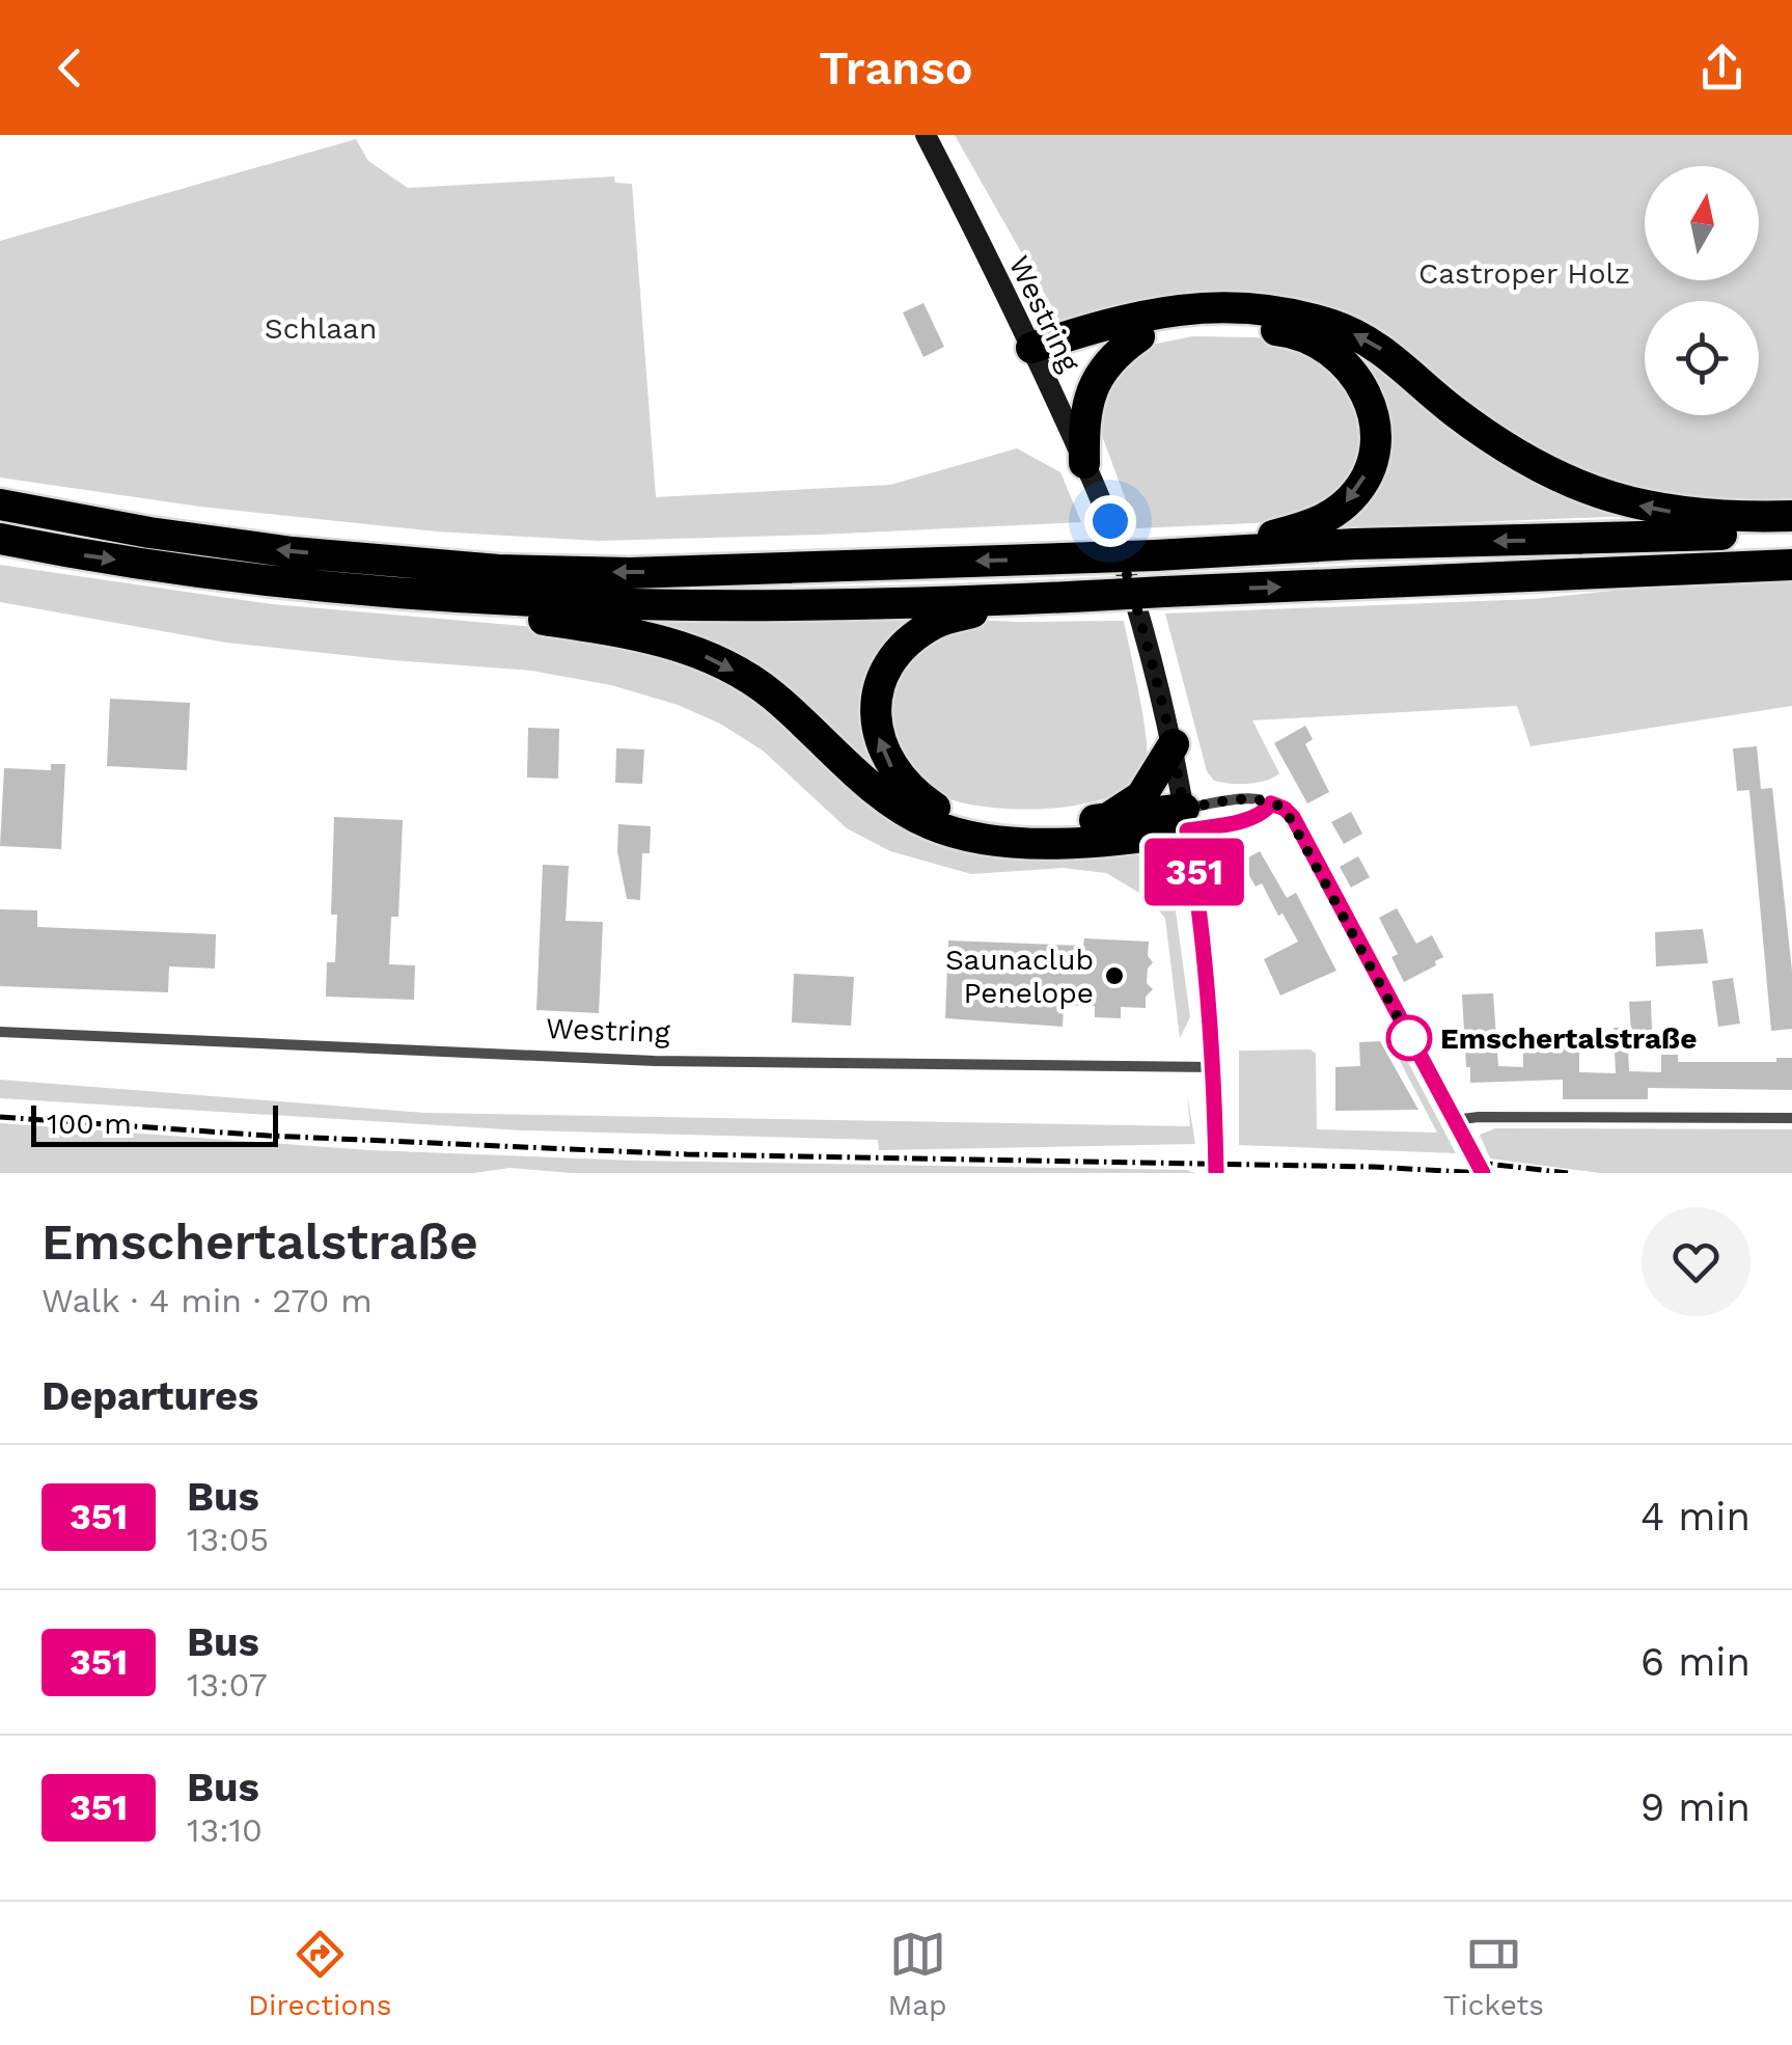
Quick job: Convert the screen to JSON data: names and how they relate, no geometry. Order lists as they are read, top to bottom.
{
  "streets": {
    "main road": ["Westring"]
  },
  "parks": ["Castroper Holz", "Schlaan"],
  "places": ["Saunaclub Penelope", "Emschertalstraße"],
  "lines": ["bus line 351"],
  "scale_bar": "100 m",
  "north": "top",
  "page": {
    "header": "Transo",
    "on_map": "351",
    "scale": "100 m",
    "heading": [
      ["Emschertalstraße", "Walk · 4 min · 270 m"],
      "Departures"
    ],
    "list": [
      {
        "mark": "351",
        "name": "Bus",
        "note": "13:05",
        "value": "4 min"
      },
      {
        "mark": "351",
        "name": "Bus",
        "note": "13:07",
        "value": "6 min"
      },
      {
        "mark": "351",
        "name": "Bus",
        "note": "13:10",
        "value": "9 min"
      }
    ],
    "tabs": ["Directions", "Map", "Tickets"]
  }
}
